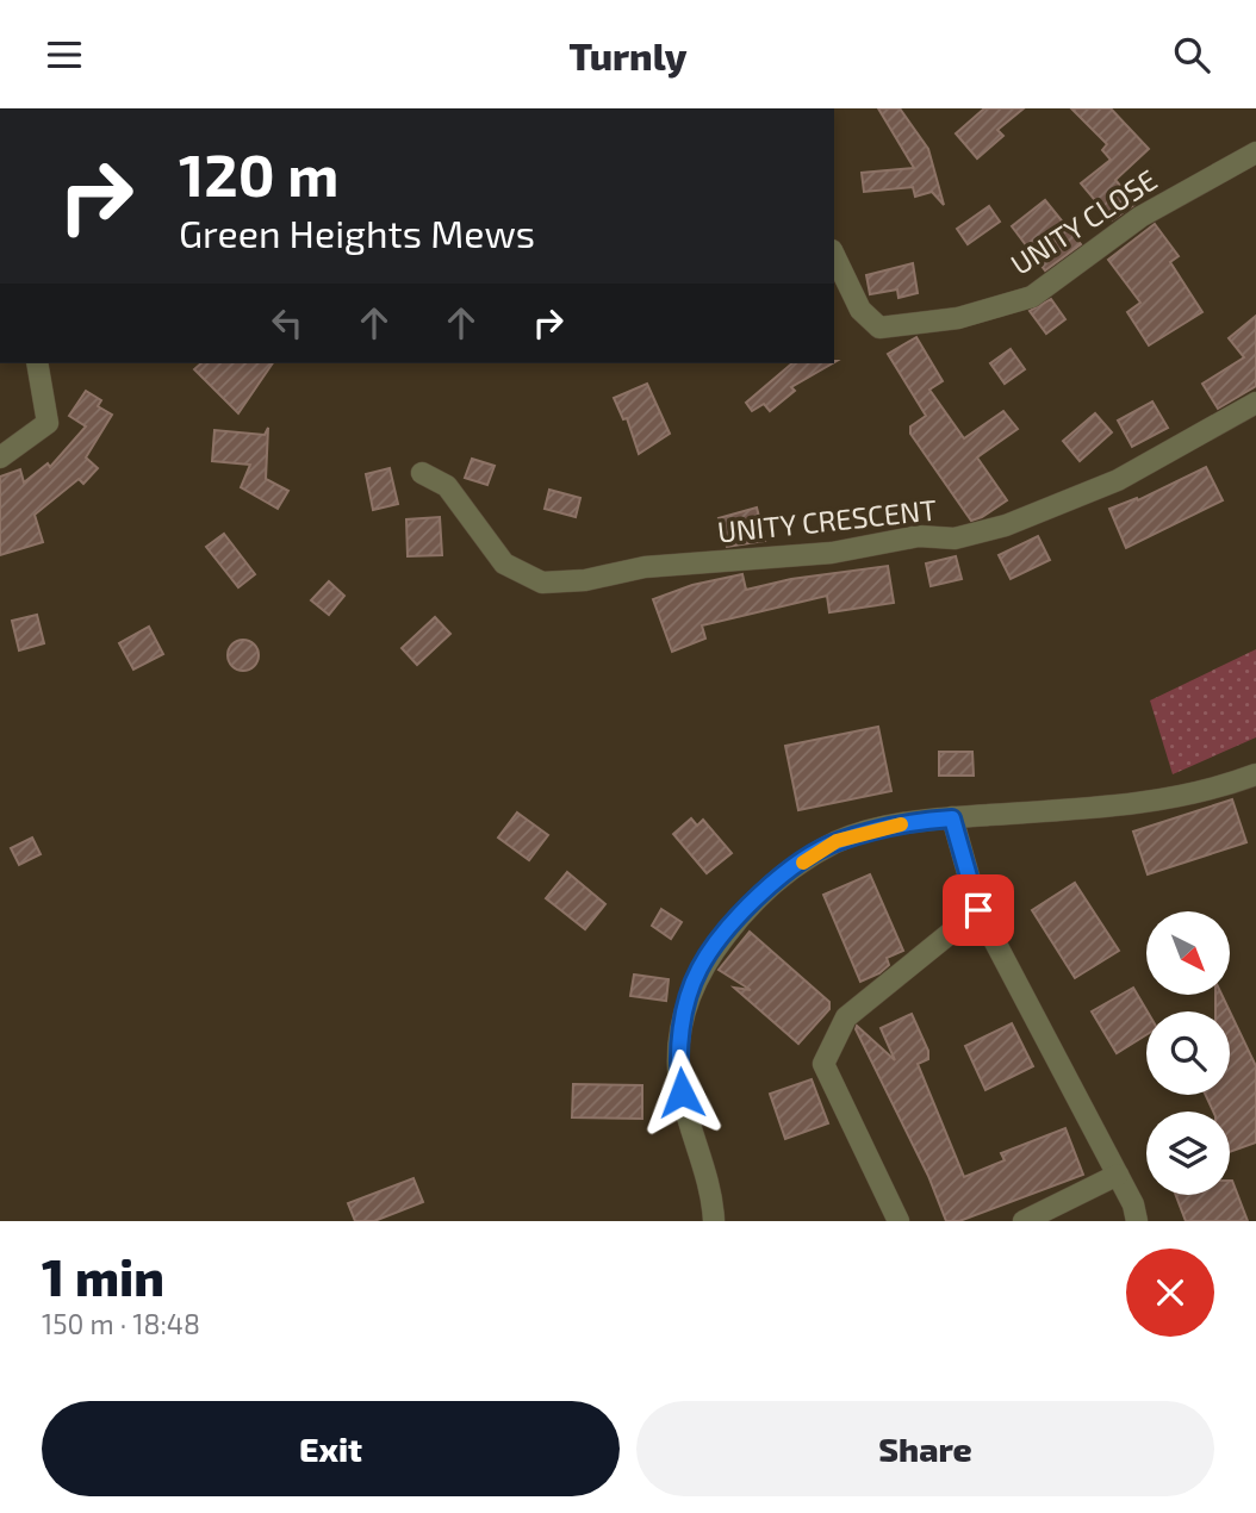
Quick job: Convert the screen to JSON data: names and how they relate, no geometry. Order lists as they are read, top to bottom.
{
  "streets": {
    "street": ["UNITY CLOSE", "UNITY CRESCENT"]
  },
  "north": "bottom right",
  "page": {
    "header": "Turnly",
    "turn": ["120 m", "Green Heights Mews"],
    "heading": ["1 min", "150 m · 18:48"],
    "buttons": ["Exit", "Share"]
  }
}
